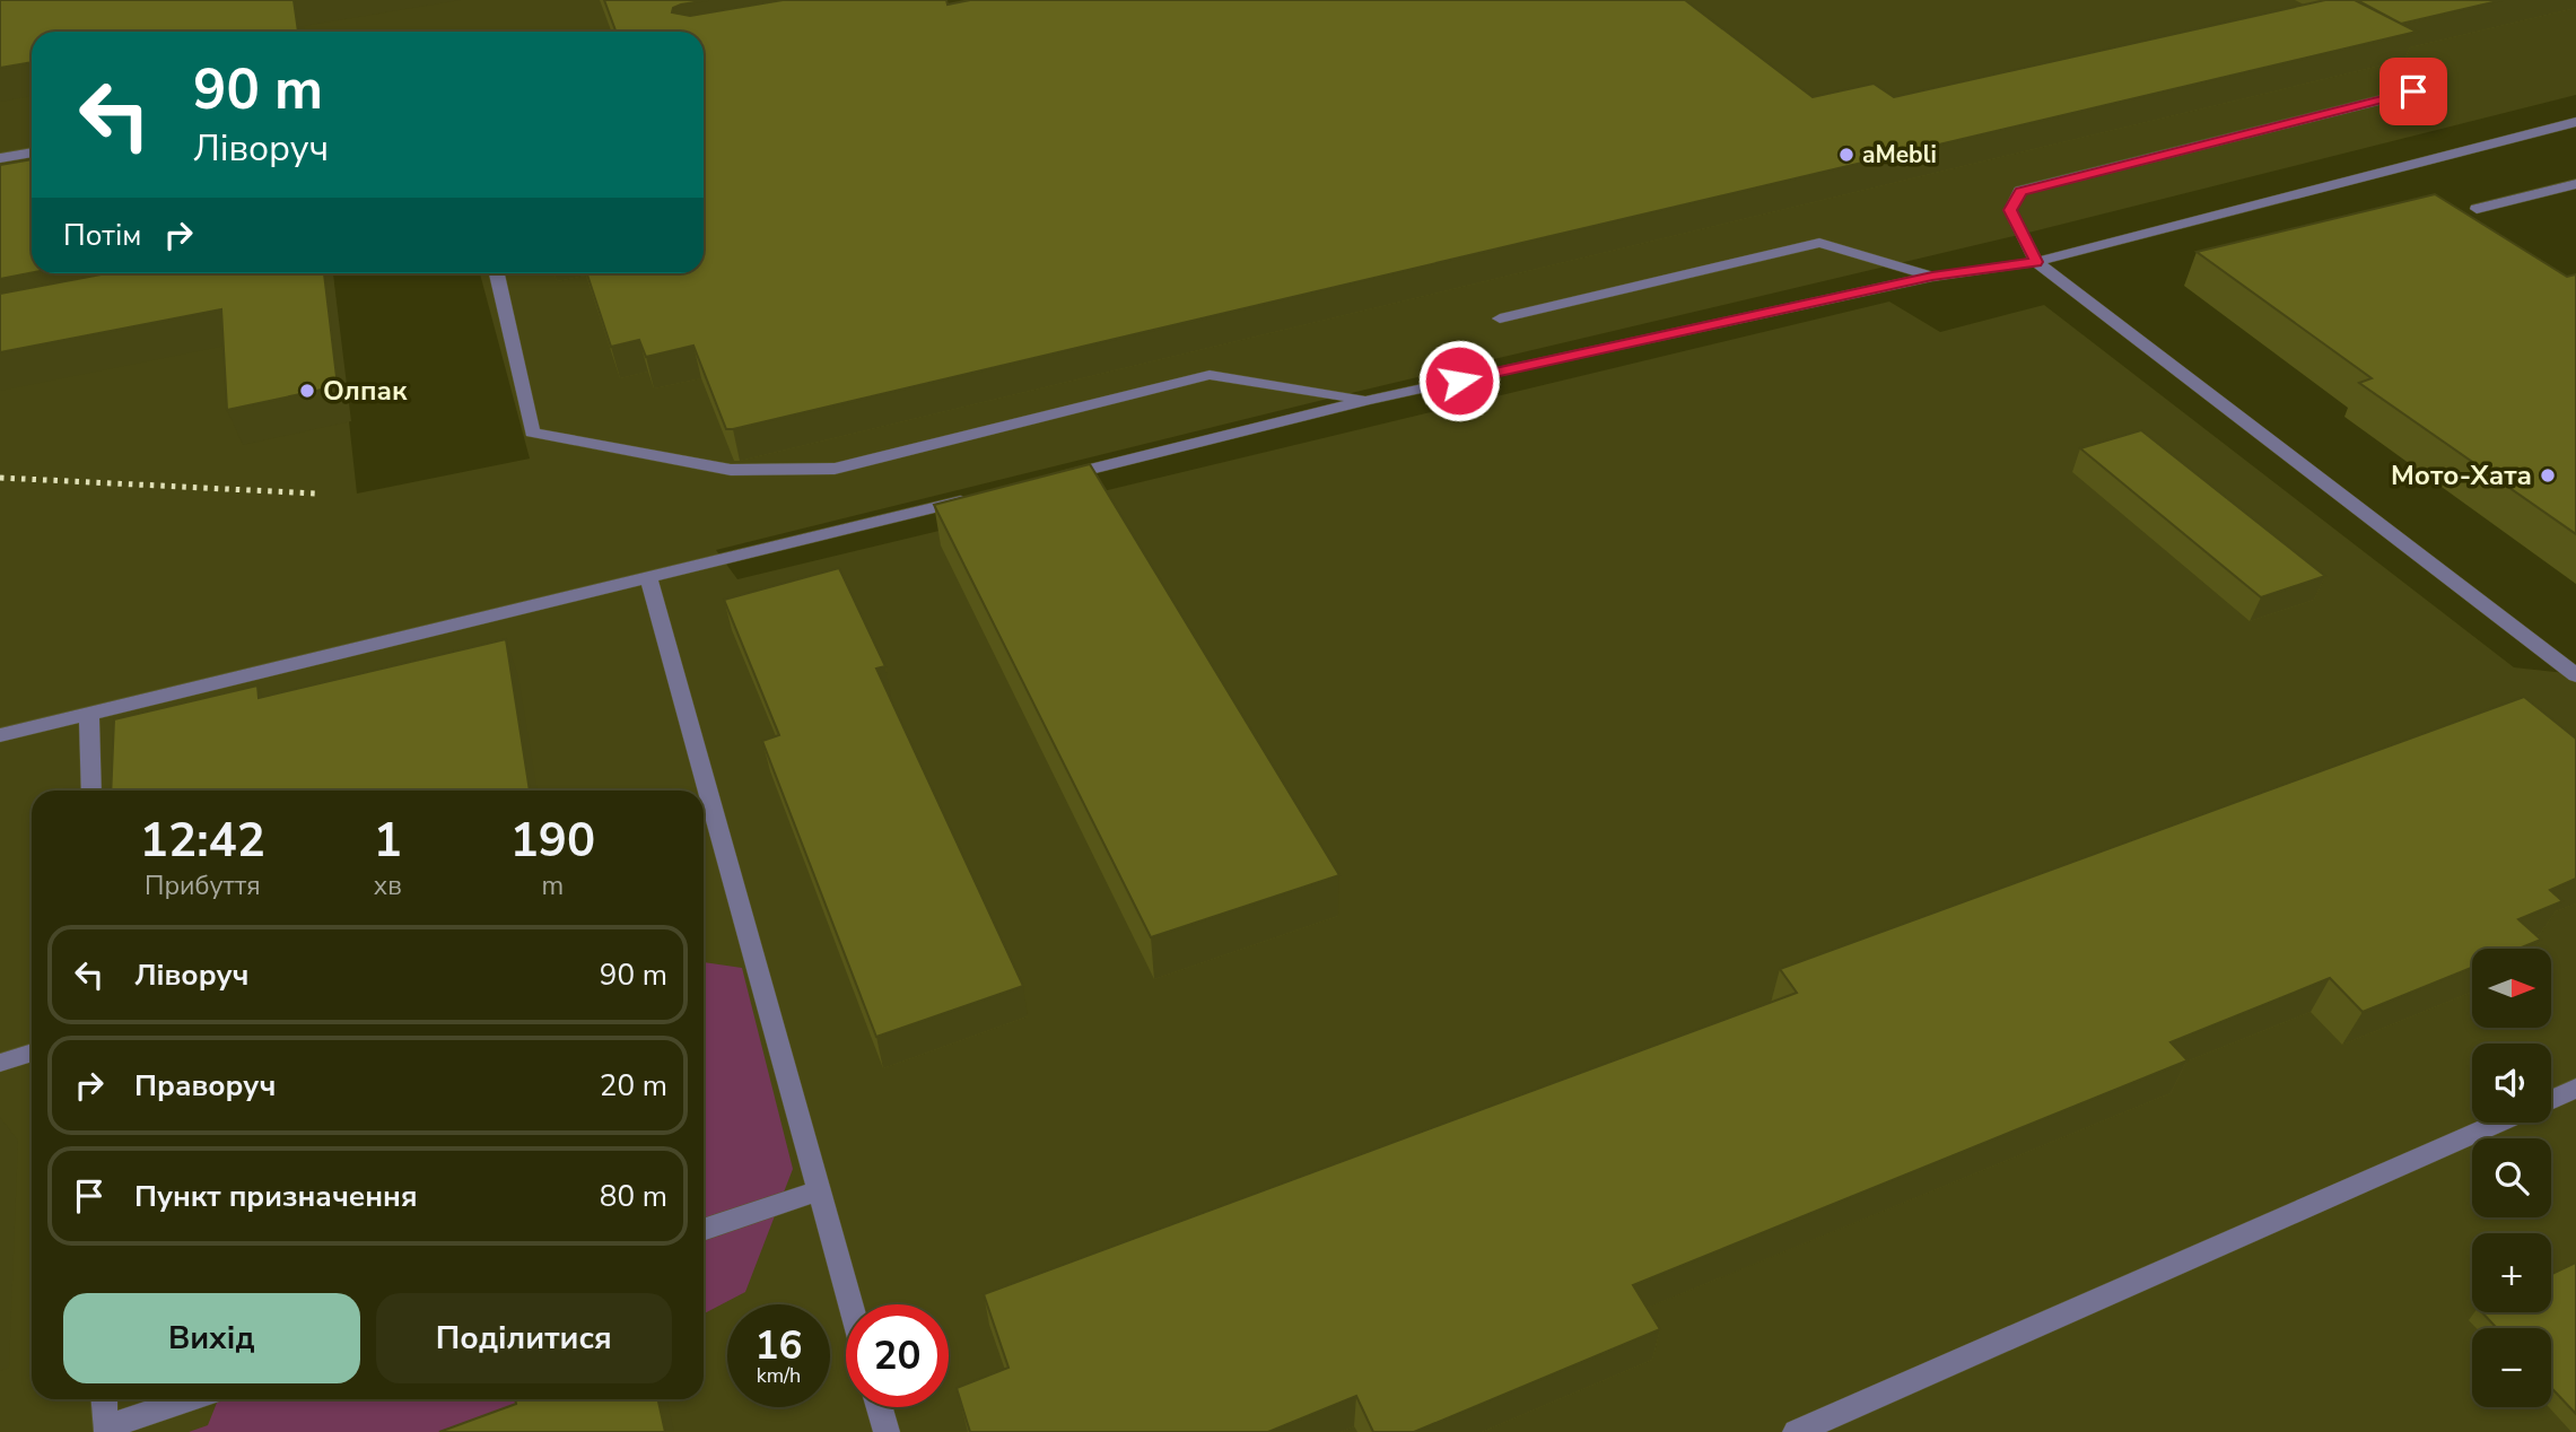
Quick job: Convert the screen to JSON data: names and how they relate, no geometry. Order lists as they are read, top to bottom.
{
  "places": ["aMebli", "Олпак", "Мото-Хата"],
  "north": "right",
  "page": {
    "turn": ["90 m", "Ліворуч"],
    "then": "Потім",
    "eta": [
      "12:42",
      "Прибуття",
      "1",
      "хв",
      "190",
      "m"
    ],
    "list": [
      {
        "name": "Ліворуч",
        "value": "90 m"
      },
      {
        "name": "Праворуч",
        "value": "20 m"
      },
      {
        "name": "Пункт призначення",
        "value": "80 m"
      }
    ],
    "map_buttons": ["+", "−"],
    "buttons": ["Вихід", "Поділитися"],
    "speed": "16 km/h",
    "limit": "20"
  }
}
